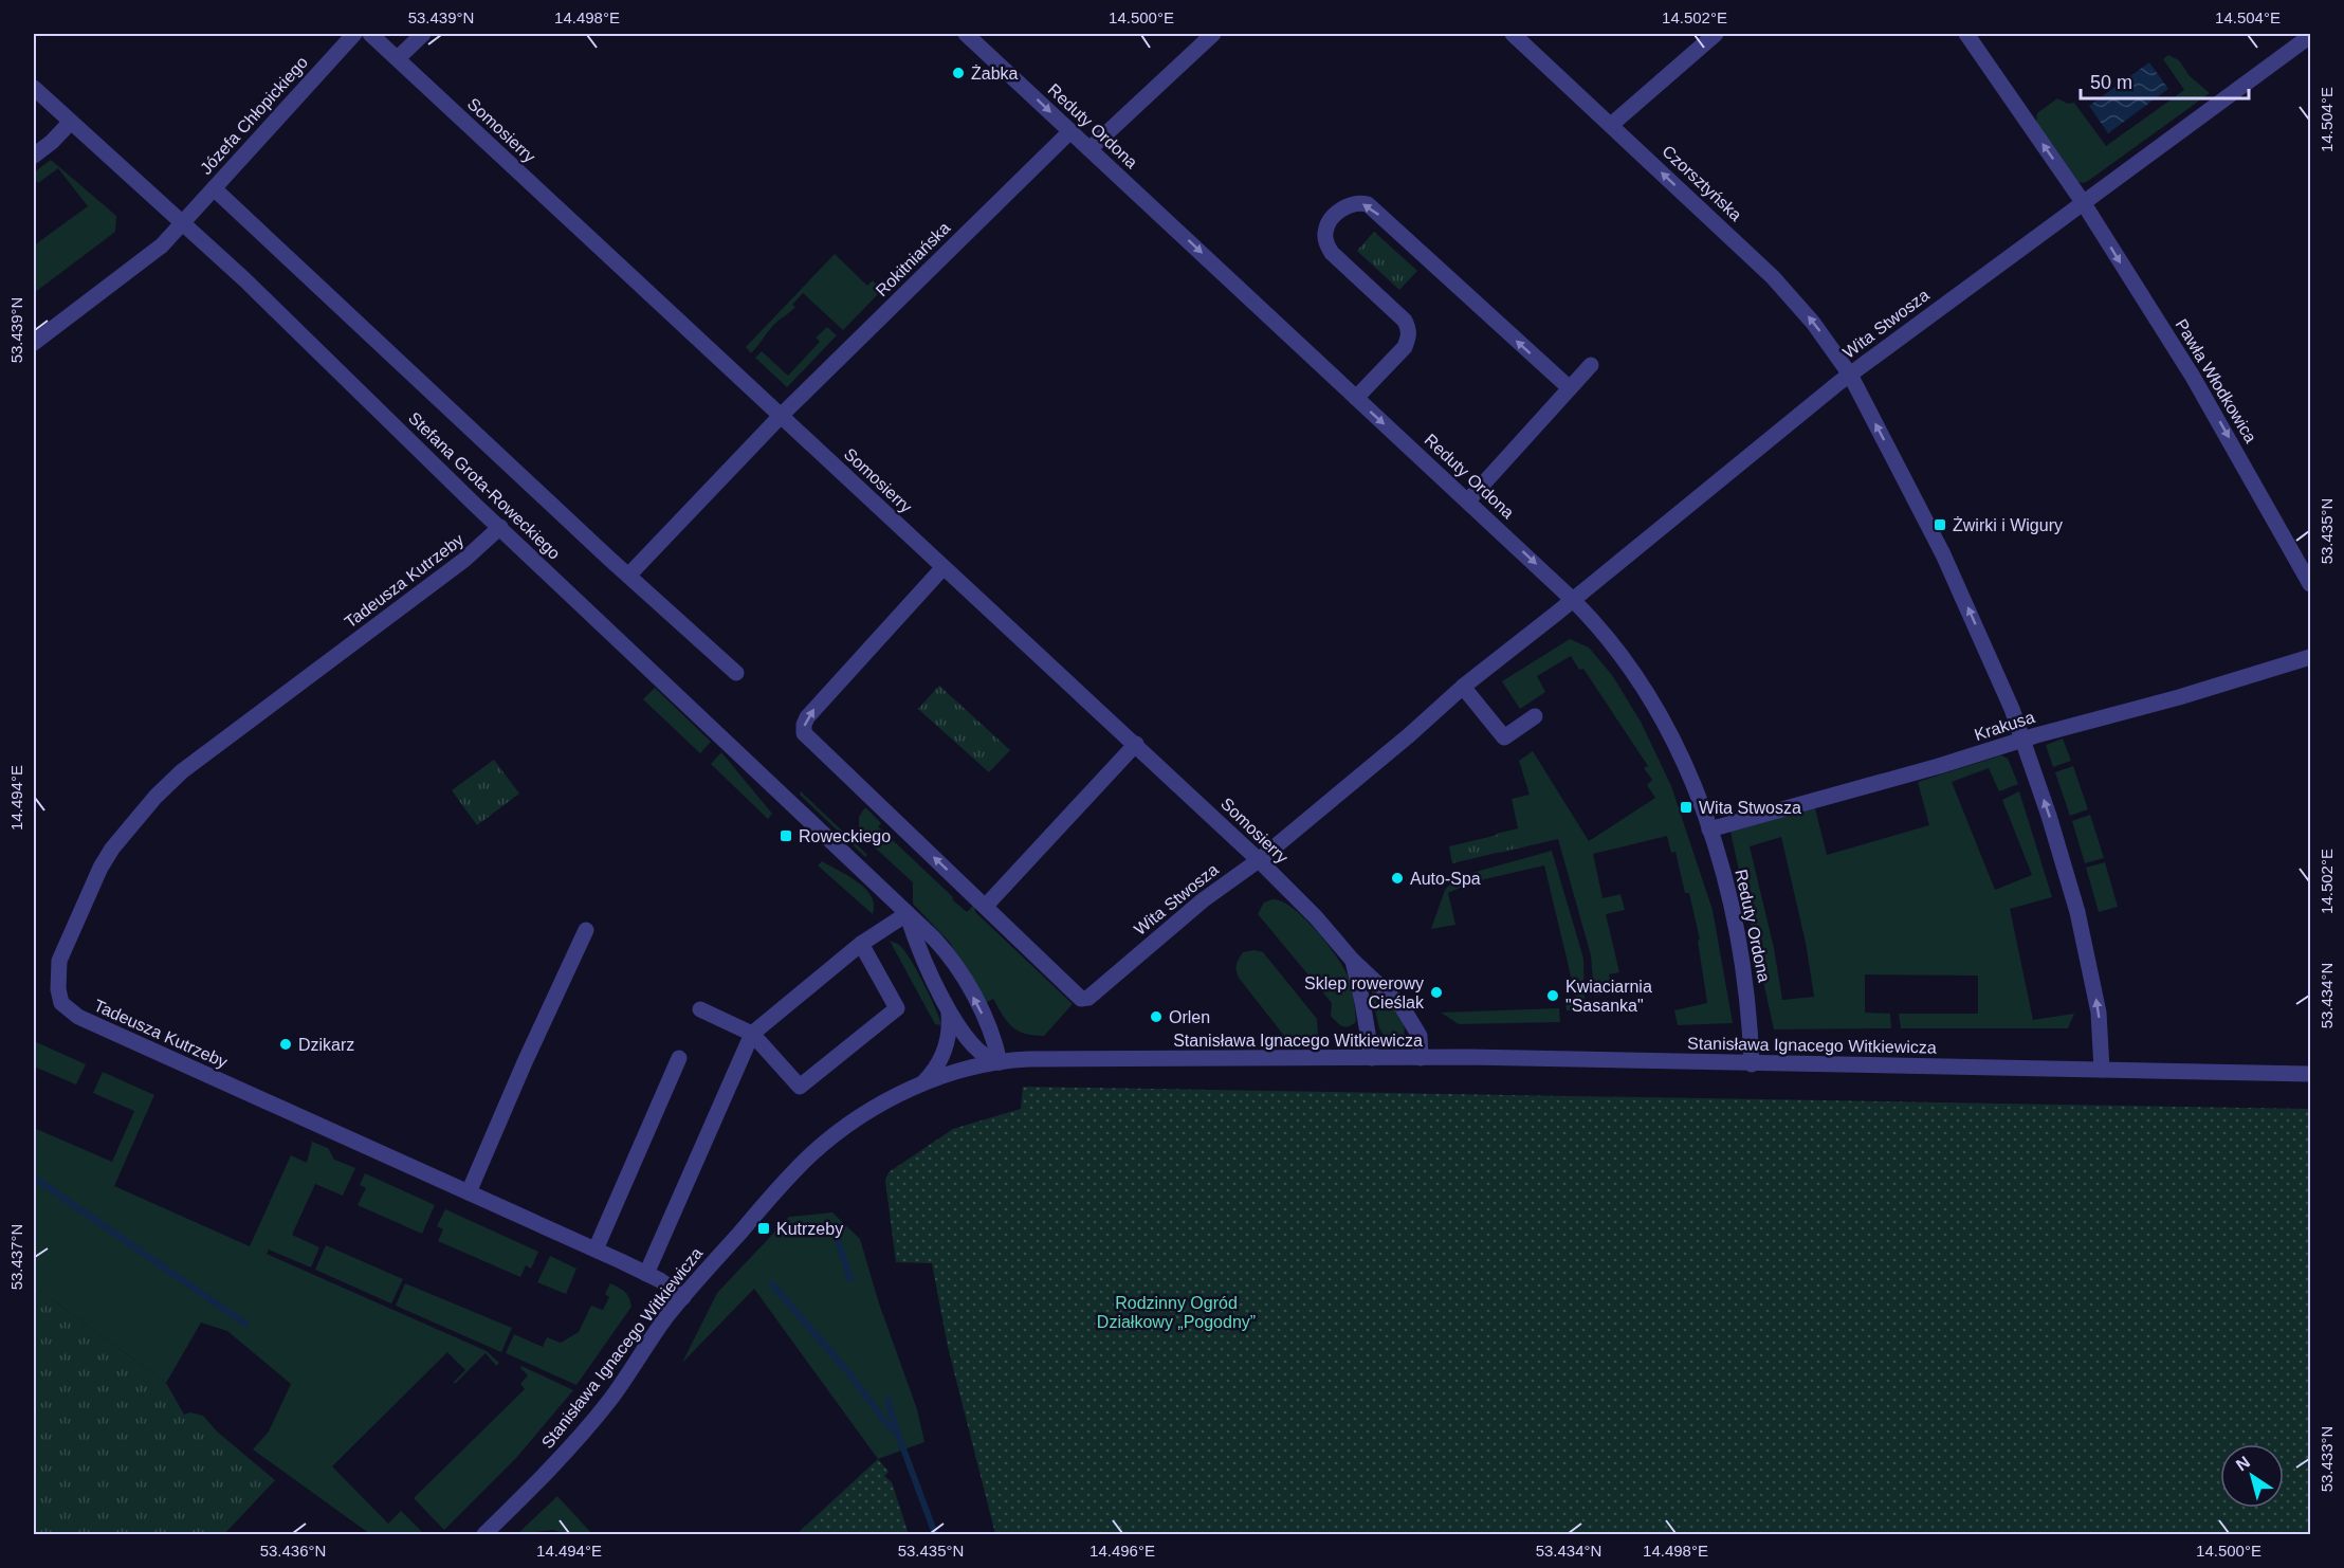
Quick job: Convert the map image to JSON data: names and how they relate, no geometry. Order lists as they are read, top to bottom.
{
  "streets": {
    "street": [
      "Józefa Chłopickiego",
      "Reduty Ordona",
      "Somosierry",
      "Czorsztyńska",
      "Rokitniańska",
      "Wita Stwosza",
      "Pawła Włodkowica",
      "Stefana Grota-Roweckiego",
      "Tadeusza Kutrzeby",
      "Krakusa",
      "Stanisława Ignacego Witkiewicza"
    ]
  },
  "crossings": [
    ["Józefa Chłopickiego", "Stefana Grota-Roweckiego"],
    ["Reduty Ordona", "Rokitniańska"],
    ["Reduty Ordona", "Wita Stwosza"],
    ["Reduty Ordona", "Krakusa"],
    ["Reduty Ordona", "Stanisława Ignacego Witkiewicza"],
    ["Somosierry", "Rokitniańska"],
    ["Somosierry", "Wita Stwosza"],
    ["Somosierry", "Stanisława Ignacego Witkiewicza"],
    ["Czorsztyńska", "Wita Stwosza"],
    ["Wita Stwosza", "Pawła Włodkowica"],
    ["Stefana Grota-Roweckiego", "Tadeusza Kutrzeby"],
    ["Stefana Grota-Roweckiego", "Stanisława Ignacego Witkiewicza"],
    ["Tadeusza Kutrzeby", "Stanisława Ignacego Witkiewicza"]
  ],
  "one_way": ["Reduty Ordona", "Czorsztyńska"],
  "parks": ["Rodzinny Ogród Działkowy „Pogodny”"],
  "places": {
    "other": [
      "Żabka",
      "Auto-Spa",
      "Sklep rowerowy Cieślak",
      "Kwiaciarnia \"Sasanka\"",
      "Orlen",
      "Dzikarz"
    ],
    "transit": [
      "Żwirki i Wigury",
      "Wita Stwosza",
      "Roweckiego",
      "Kutrzeby"
    ]
  },
  "scale_bar": "50 m",
  "north": "top left",
  "coordinates": [
    "53.439°N",
    "14.498°E",
    "14.500°E",
    "14.502°E",
    "14.504°E",
    "53.435°N",
    "14.494°E",
    "53.434°N",
    "53.437°N",
    "53.433°N",
    "53.436°N",
    "14.496°E"
  ]
}
